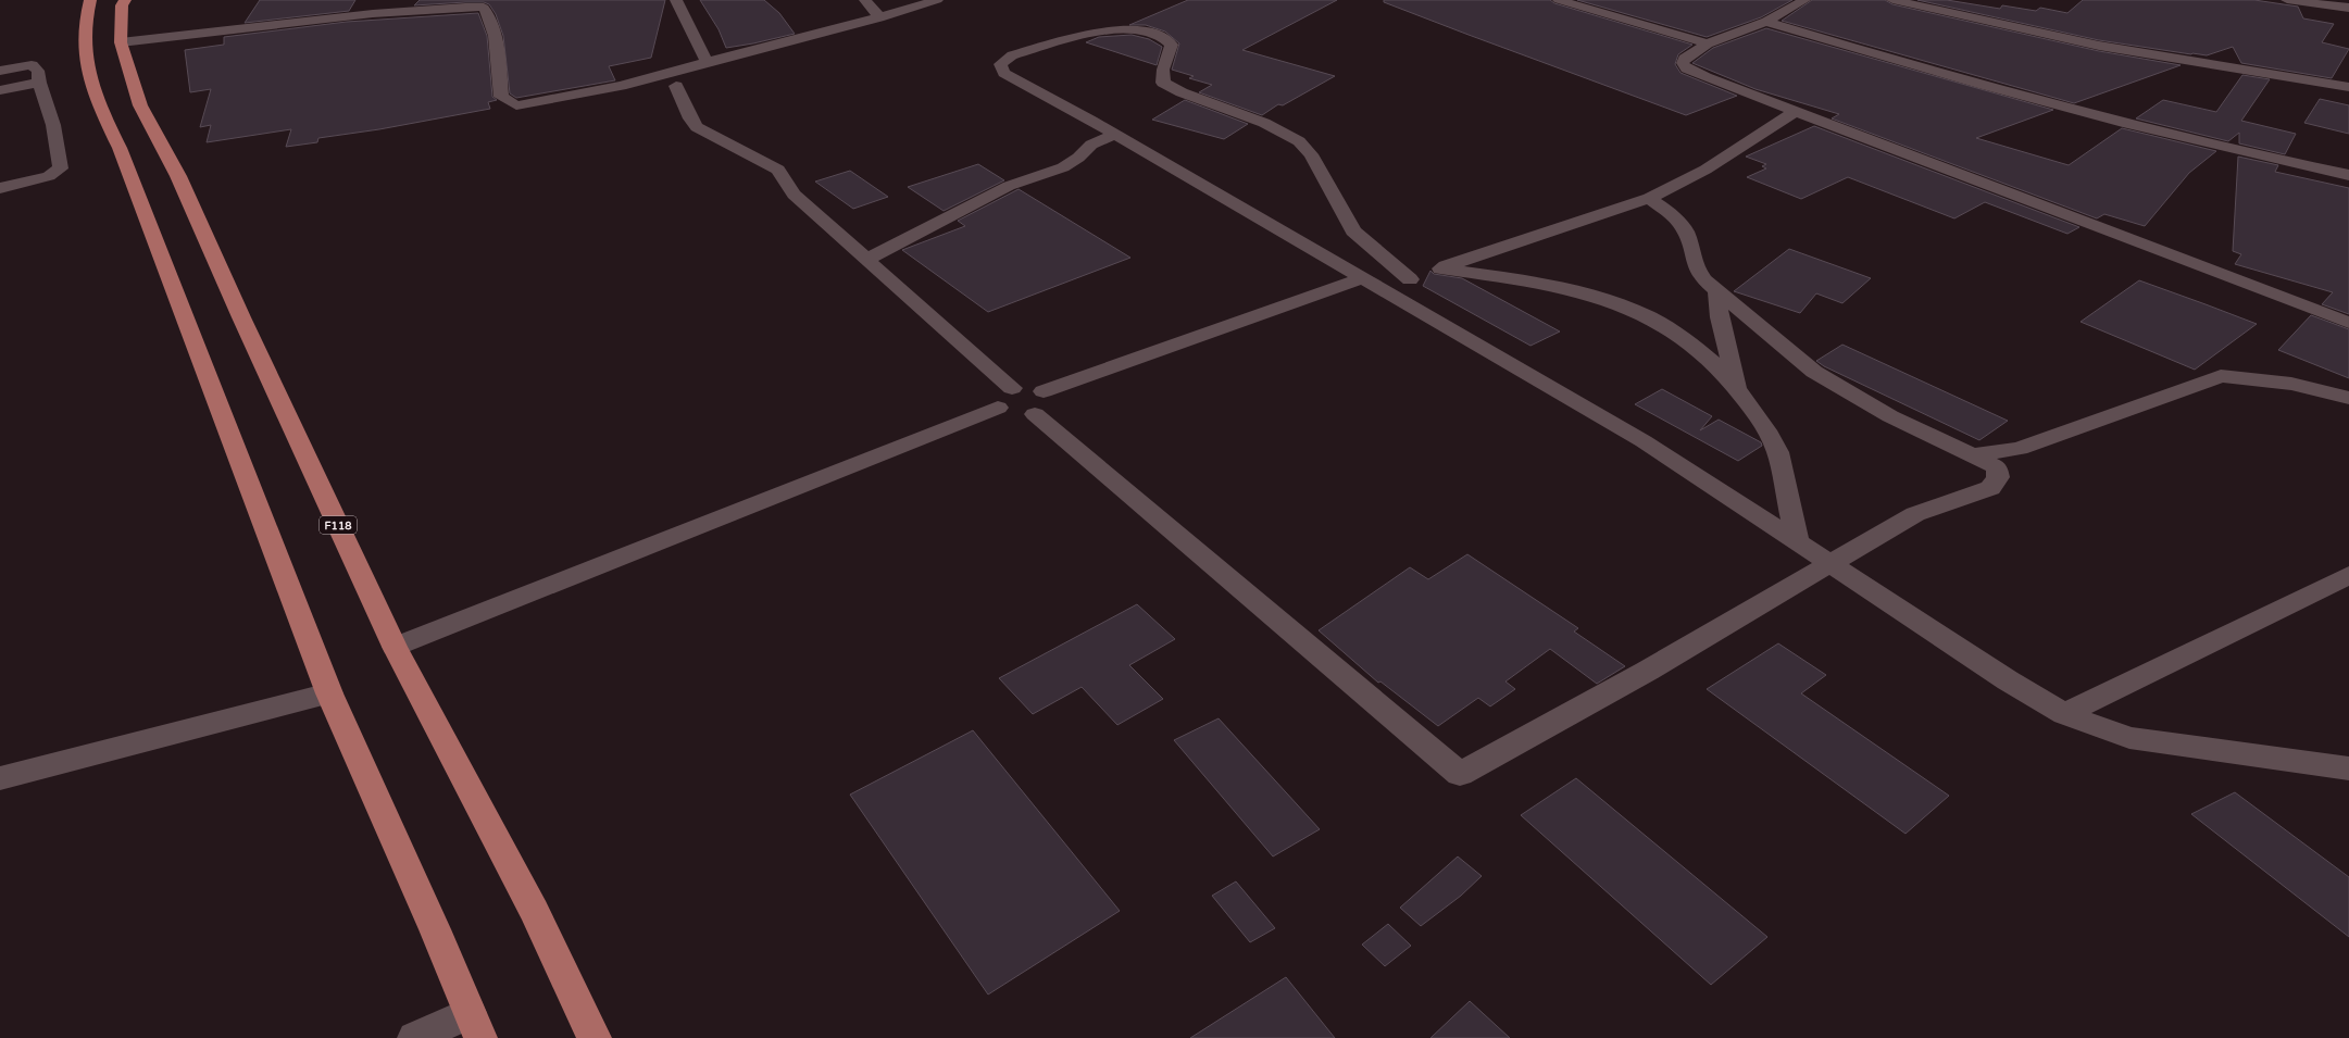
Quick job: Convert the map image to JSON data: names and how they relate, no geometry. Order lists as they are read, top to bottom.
{
  "streets": {
    "main road": ["F118"]
  }
}
